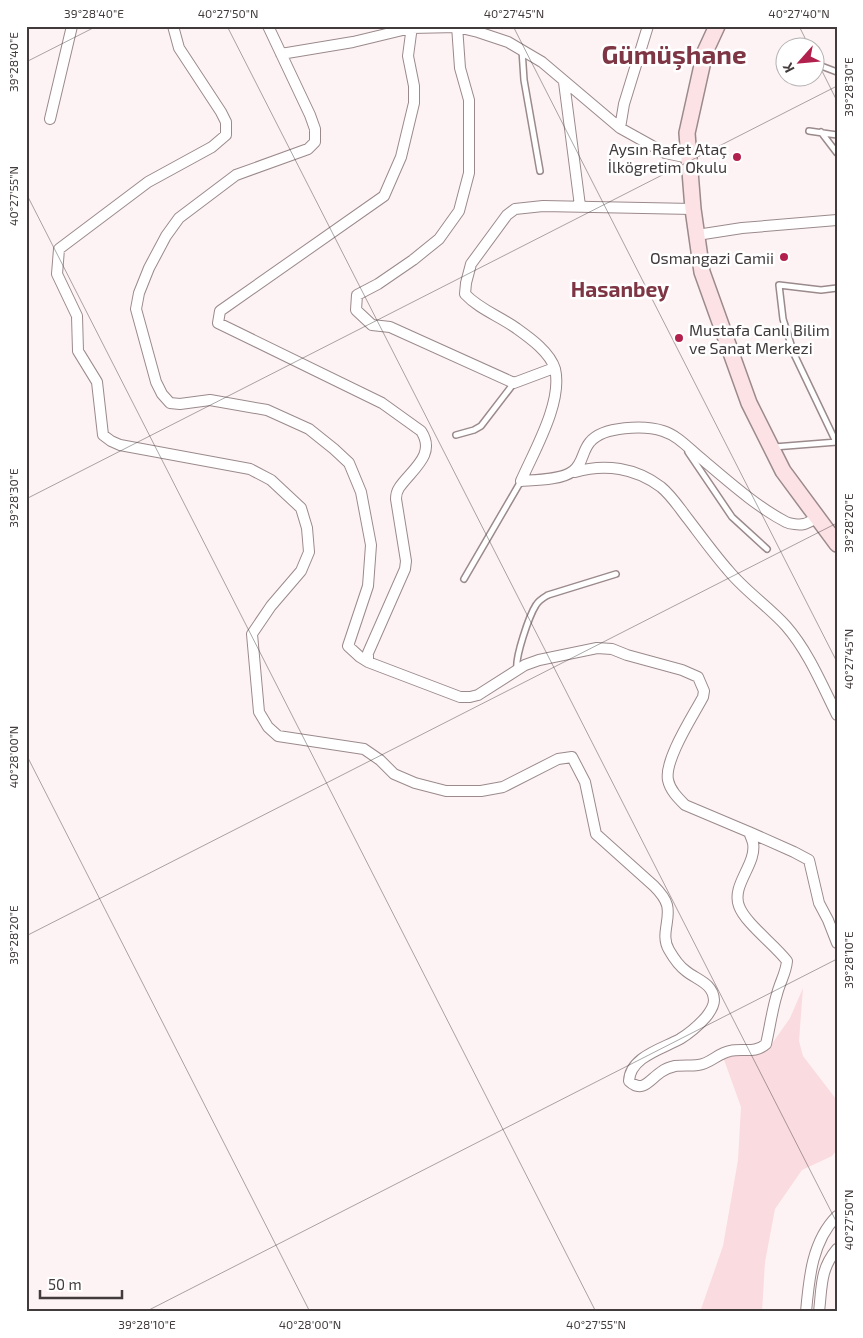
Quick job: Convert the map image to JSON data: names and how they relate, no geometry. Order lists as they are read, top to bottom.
{
  "districts": ["Gümüşhane", "Hasanbey"],
  "places": ["Aysın Rafet Ataç İlkögretim Okulu", "Osmangazi Camii", "Mustafa Canlı Bilim ve Sanat Merkezi"],
  "scale_bar": "50 m",
  "north": "bottom left",
  "coordinates": [
    "39°28'40\"E",
    "40°27'50\"N",
    "40°27'45\"N",
    "40°27'40\"N",
    "39°28'30\"E",
    "40°27'55\"N",
    "39°28'20\"E",
    "40°28'00\"N",
    "39°28'10\"E"
  ]
}
